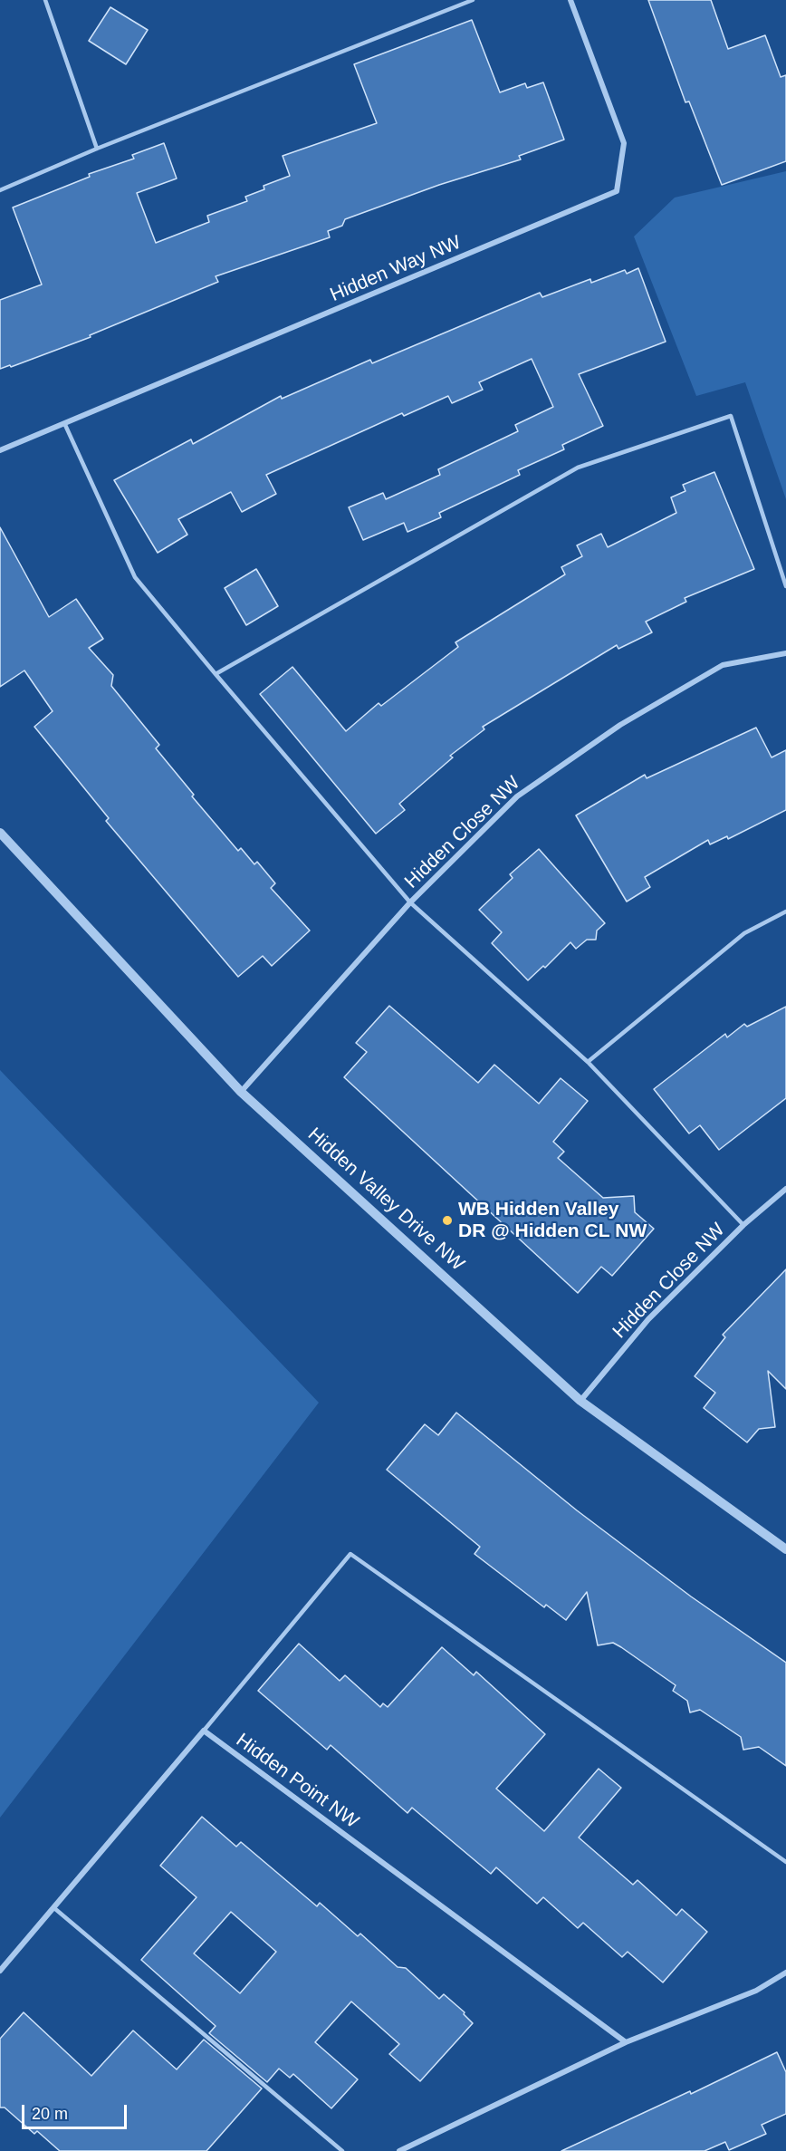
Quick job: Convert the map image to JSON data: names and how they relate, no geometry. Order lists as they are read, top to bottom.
{
  "streets": {
    "street": [
      "Hidden Way NW",
      "Hidden Close NW",
      "Hidden Valley Drive NW",
      "Hidden Point NW"
    ]
  },
  "crossings": [
    ["Hidden Close NW", "Hidden Valley Drive NW"]
  ],
  "places": ["WB Hidden Valley DR @ Hidden CL NW"],
  "scale_bar": "20 m"
}
